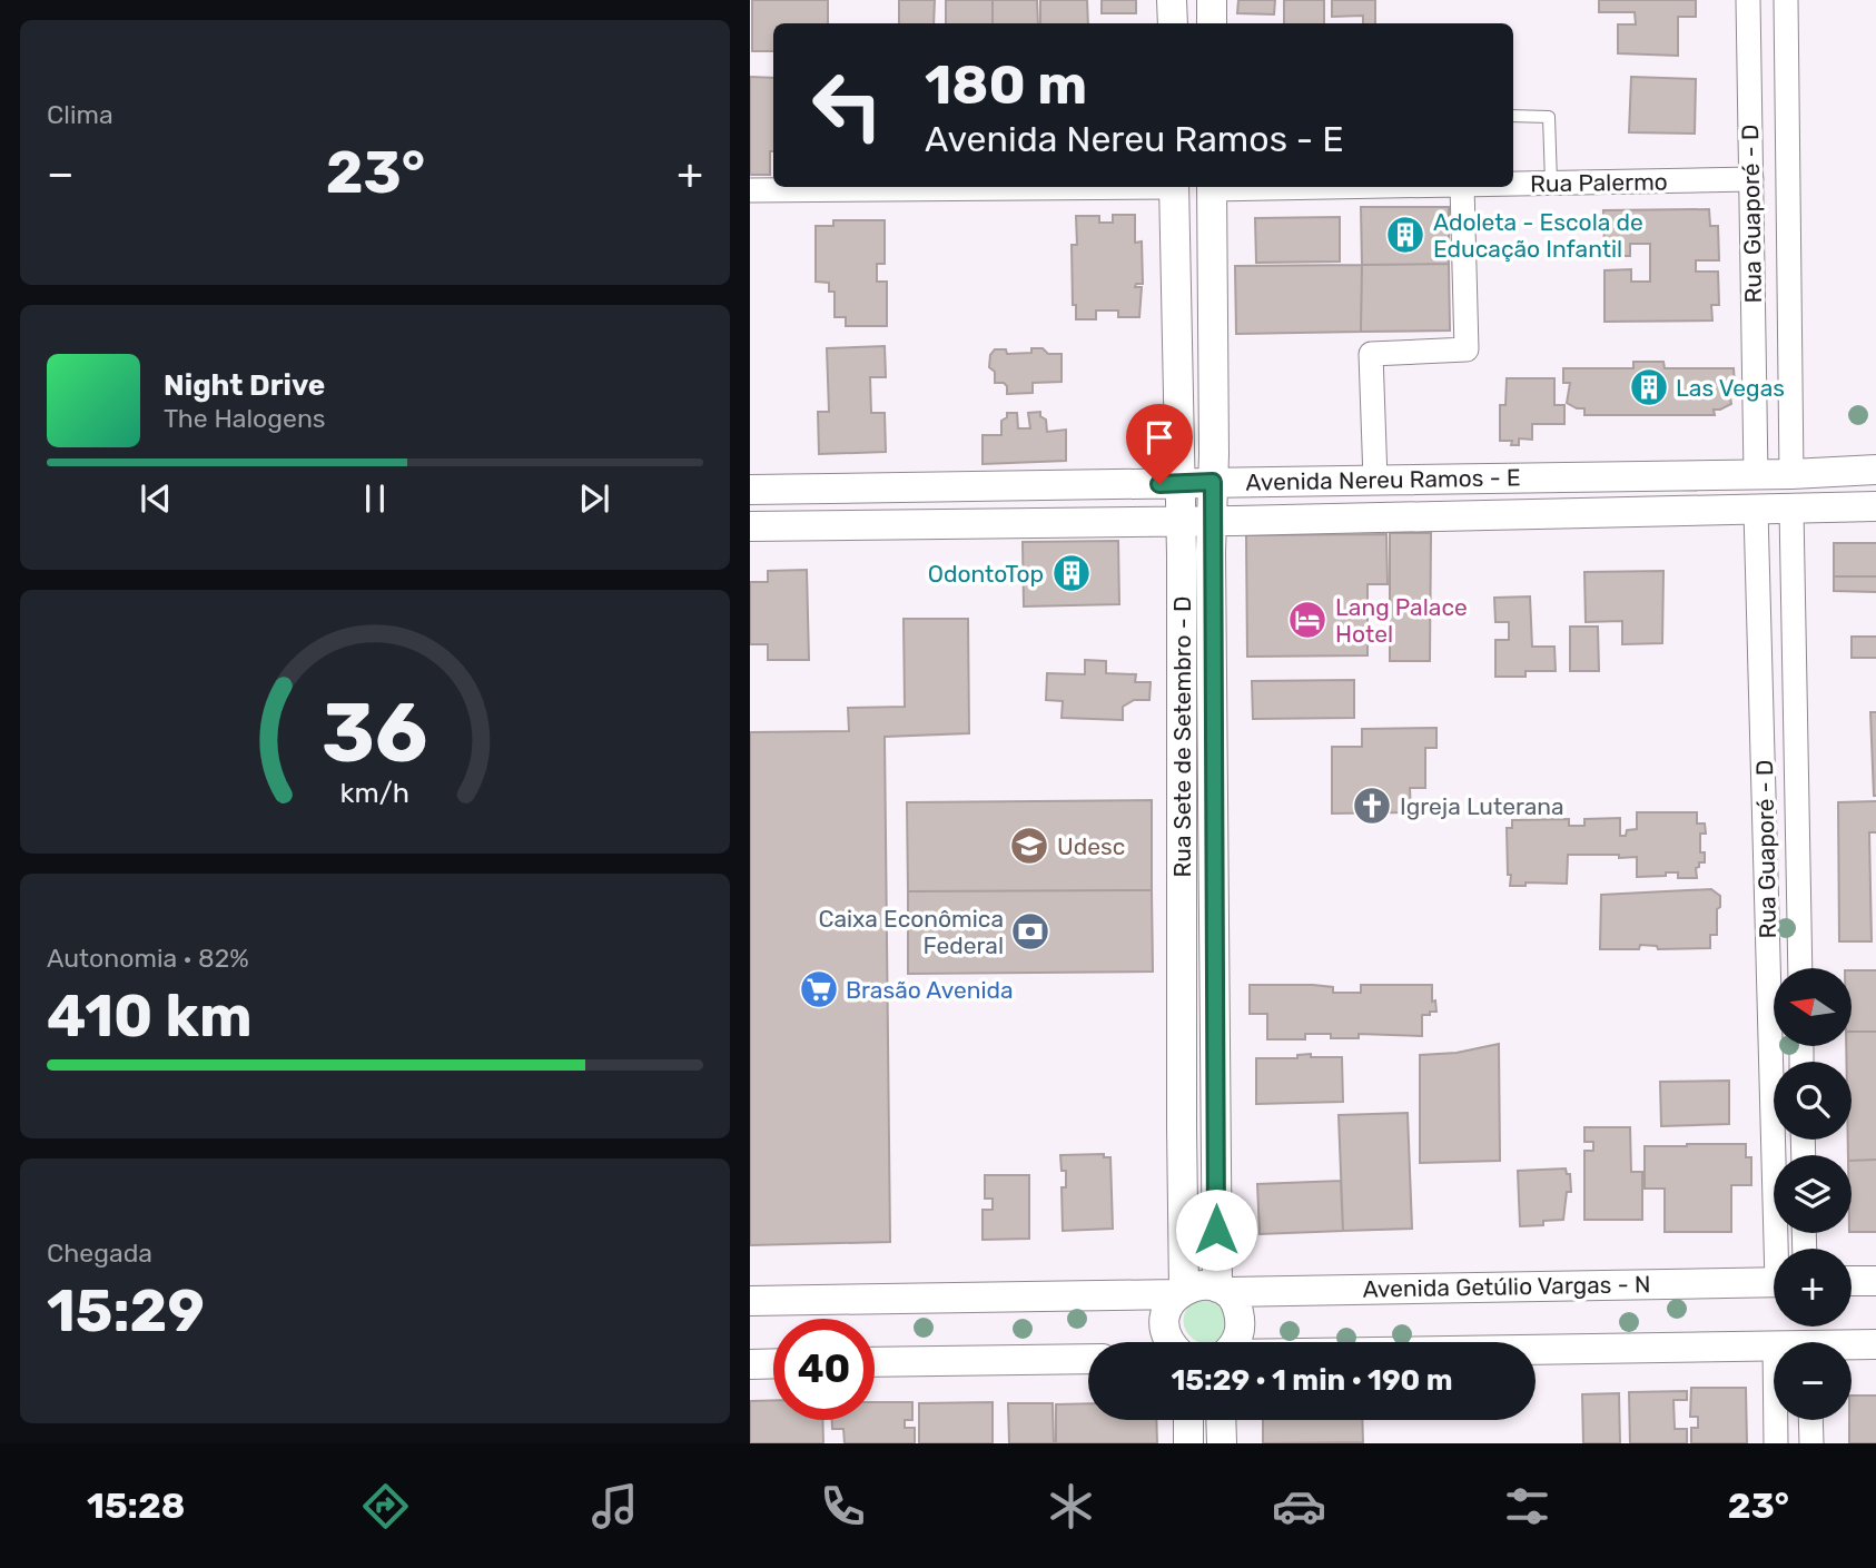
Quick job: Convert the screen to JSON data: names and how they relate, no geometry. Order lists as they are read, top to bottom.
{
  "streets": {
    "street": [
      "Rua Palermo",
      "Rua Guaporé - D",
      "Avenida Nereu Ramos - E",
      "Rua Sete de Setembro - D",
      "Avenida Getúlio Vargas - N"
    ]
  },
  "crossings": [
    ["Rua Palermo", "Rua Guaporé - D"],
    ["Rua Guaporé - D", "Avenida Nereu Ramos - E"],
    ["Avenida Nereu Ramos - E", "Rua Sete de Setembro - D"],
    ["Rua Sete de Setembro - D", "Avenida Getúlio Vargas - N"]
  ],
  "places": {
    "building": ["Adoleta - Escola de Educação Infantil", "Las Vegas", "OdontoTop"],
    "hotel": ["Lang Palace Hotel"],
    "church": ["Igreja Luterana"],
    "school or university": ["Udesc"],
    "bank": ["Caixa Econômica Federal"],
    "supermarket": ["Brasão Avenida"]
  },
  "north": "left",
  "page": {
    "tile": [
      "Clima",
      ["Autonomia · 82%", "410 km"],
      ["Chegada", "15:29"]
    ],
    "turn": ["180 m", "Avenida Nereu Ramos - E"],
    "heat": ["−", "23°", "+"],
    "song": ["Night Drive", "The Halogens"],
    "map_buttons": ["+", "−"],
    "limit": "40",
    "trip": "15:29 · 1 min · 190 m",
    "tabs": ["15:28", "23°"],
    "gauge": ["36", "km/h"]
  }
}
